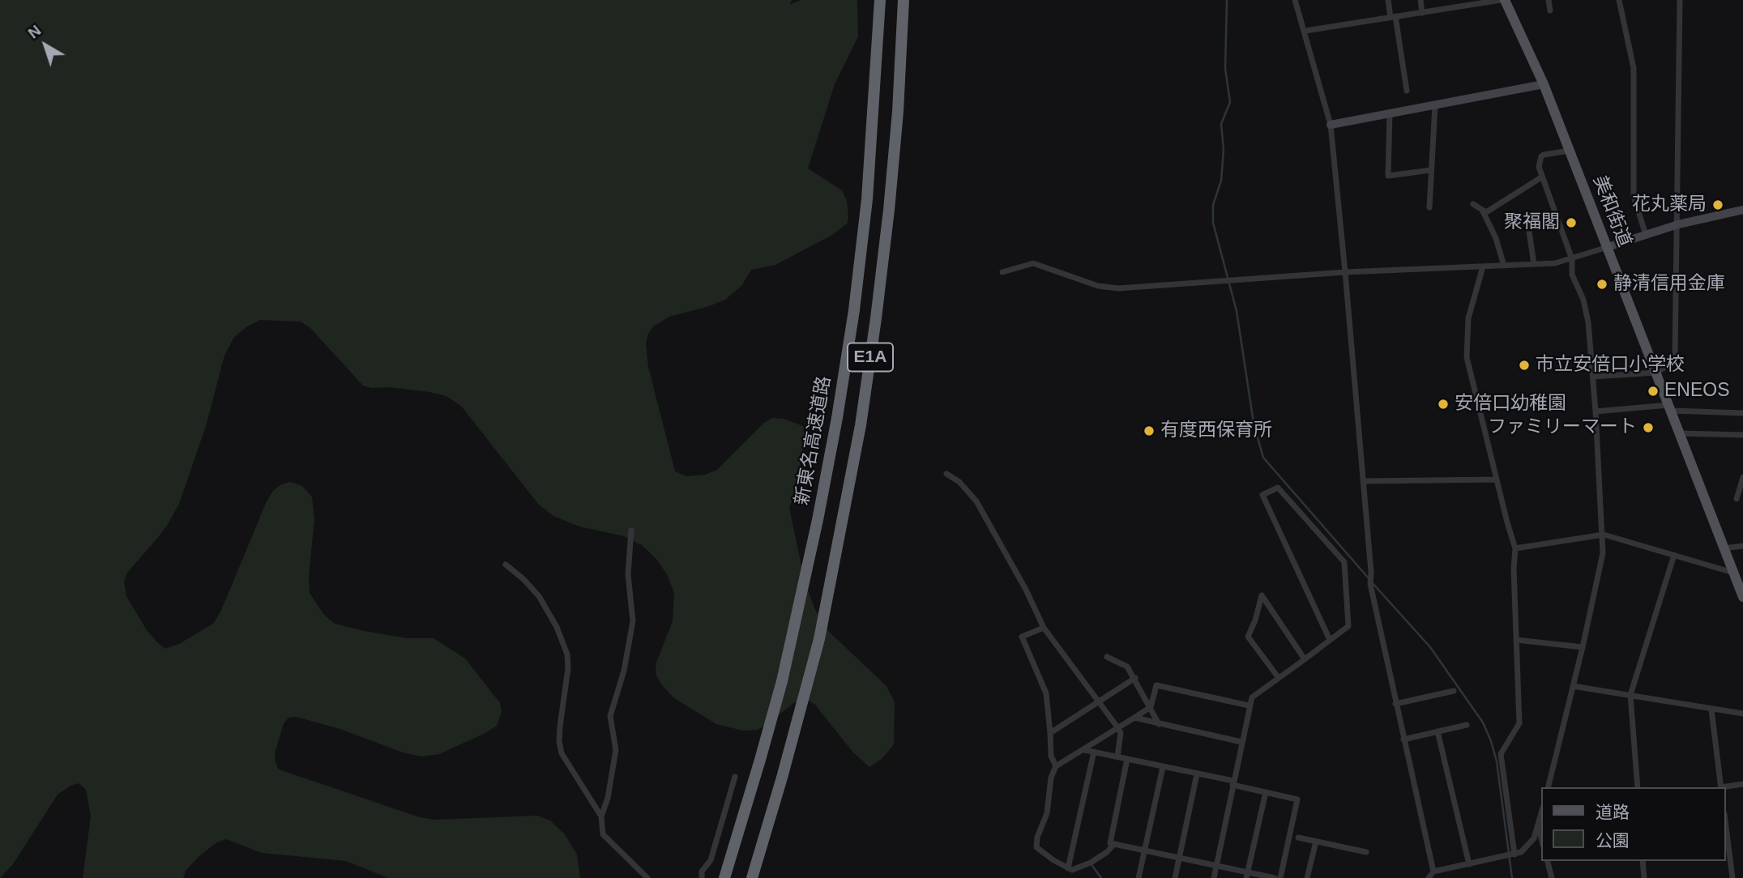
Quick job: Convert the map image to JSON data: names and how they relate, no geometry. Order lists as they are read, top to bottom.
{
  "streets": {
    "highway": ["E1A", "新東名高速道路"],
    "main road": ["美和街道"]
  },
  "places": [
    "花丸薬局",
    "聚福閣",
    "静清信用金庫",
    "市立安倍口小学校",
    "ENEOS",
    "安倍口幼稚園",
    "ファミリーマート",
    "有度西保育所"
  ],
  "legend": ["道路", "公園"],
  "north": "top left"
}
